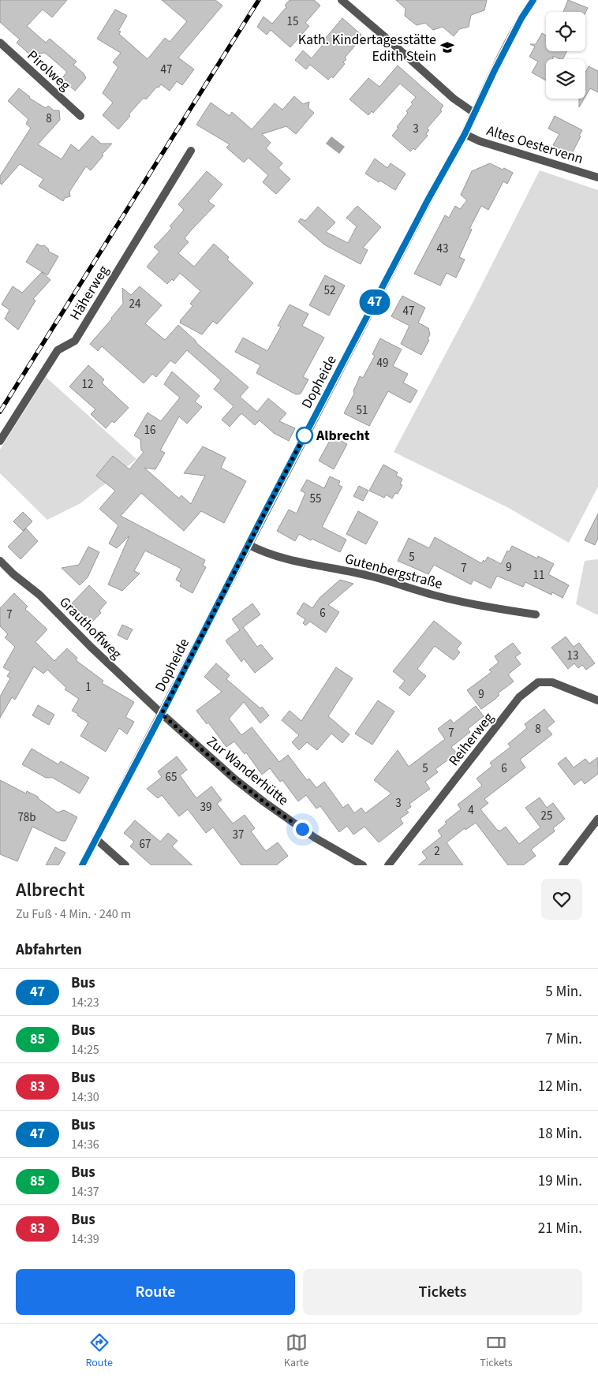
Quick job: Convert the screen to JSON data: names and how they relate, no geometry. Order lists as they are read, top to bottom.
{
  "streets": {
    "street": [
      "Pirolweg",
      "Altes Oestervenn",
      "Häherweg",
      "Dopheide",
      "Gutenbergstraße",
      "Grauthoffweg",
      "Reiherweg",
      "Zur Wanderhütte"
    ]
  },
  "crossings": [
    ["Altes Oestervenn", "Dopheide"],
    ["Dopheide", "Gutenbergstraße"],
    ["Dopheide", "Grauthoffweg"],
    ["Dopheide", "Zur Wanderhütte"],
    ["Grauthoffweg", "Zur Wanderhütte"]
  ],
  "places": {
    "school or university": ["Kath. Kindertagesstätte Edith Stein"],
    "other": ["Albrecht"]
  },
  "lines": ["bus line 47"],
  "house_numbers": [
    "15",
    "47",
    "8",
    "3",
    "43",
    "52",
    "24",
    "47",
    "49",
    "12",
    "51",
    "16",
    "55",
    "5",
    "9",
    "7",
    "11",
    "6",
    "7",
    "13",
    "1",
    "9",
    "8",
    "7",
    "5",
    "6",
    "65",
    "3",
    "39",
    "4",
    "25",
    "78b",
    "37",
    "67",
    "2"
  ],
  "page": {
    "on_map": "47",
    "heading": [
      ["Albrecht", "Zu Fuß · 4 Min. · 240 m"],
      "Abfahrten"
    ],
    "list": [
      {
        "mark": "47",
        "name": "Bus",
        "note": "14:23",
        "value": "5 Min."
      },
      {
        "mark": "85",
        "name": "Bus",
        "note": "14:25",
        "value": "7 Min."
      },
      {
        "mark": "83",
        "name": "Bus",
        "note": "14:30",
        "value": "12 Min."
      },
      {
        "mark": "47",
        "name": "Bus",
        "note": "14:36",
        "value": "18 Min."
      },
      {
        "mark": "85",
        "name": "Bus",
        "note": "14:37",
        "value": "19 Min."
      },
      {
        "mark": "83",
        "name": "Bus",
        "note": "14:39",
        "value": "21 Min."
      }
    ],
    "buttons": ["Route", "Tickets"],
    "tabs": ["Route", "Karte", "Tickets"]
  }
}
